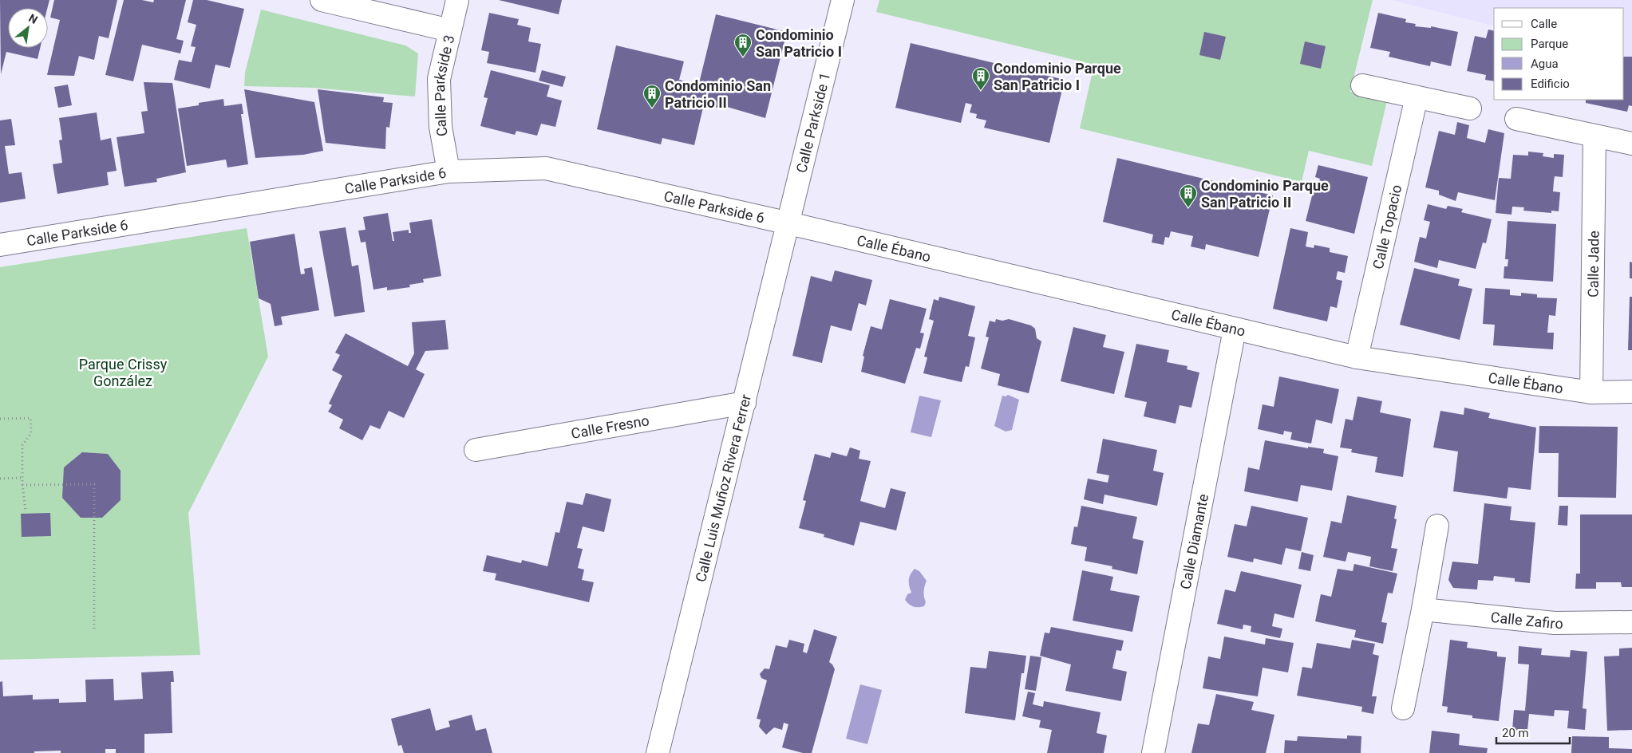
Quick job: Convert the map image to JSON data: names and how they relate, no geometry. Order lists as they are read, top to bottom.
{
  "streets": {
    "street": [
      "Calle Parkside 3",
      "Calle Parkside 1",
      "Calle Parkside 6",
      "Calle Topacio",
      "Calle Ébano",
      "Calle Jade",
      "Calle Fresno",
      "Calle Luis Muñoz Rivera Ferrer",
      "Calle Diamante",
      "Calle Zafiro"
    ]
  },
  "crossings": [
    ["Calle Parkside 3", "Calle Parkside 6"],
    ["Calle Parkside 1", "Calle Parkside 6"],
    ["Calle Parkside 1", "Calle Ébano"],
    ["Calle Parkside 1", "Calle Luis Muñoz Rivera Ferrer"],
    ["Calle Parkside 6", "Calle Ébano"],
    ["Calle Parkside 6", "Calle Luis Muñoz Rivera Ferrer"],
    ["Calle Topacio", "Calle Ébano"],
    ["Calle Ébano", "Calle Jade"],
    ["Calle Ébano", "Calle Luis Muñoz Rivera Ferrer"],
    ["Calle Ébano", "Calle Diamante"],
    ["Calle Fresno", "Calle Luis Muñoz Rivera Ferrer"]
  ],
  "parks": ["Parque Crissy González"],
  "places": {
    "building": [
      "Condominio San Patricio I",
      "Condominio Parque San Patricio I",
      "Condominio San Patricio II",
      "Condominio Parque San Patricio II"
    ]
  },
  "legend": [
    "Calle",
    "Parque",
    "Agua",
    "Edificio"
  ],
  "scale_bar": "20 m",
  "north": "top right"
}
